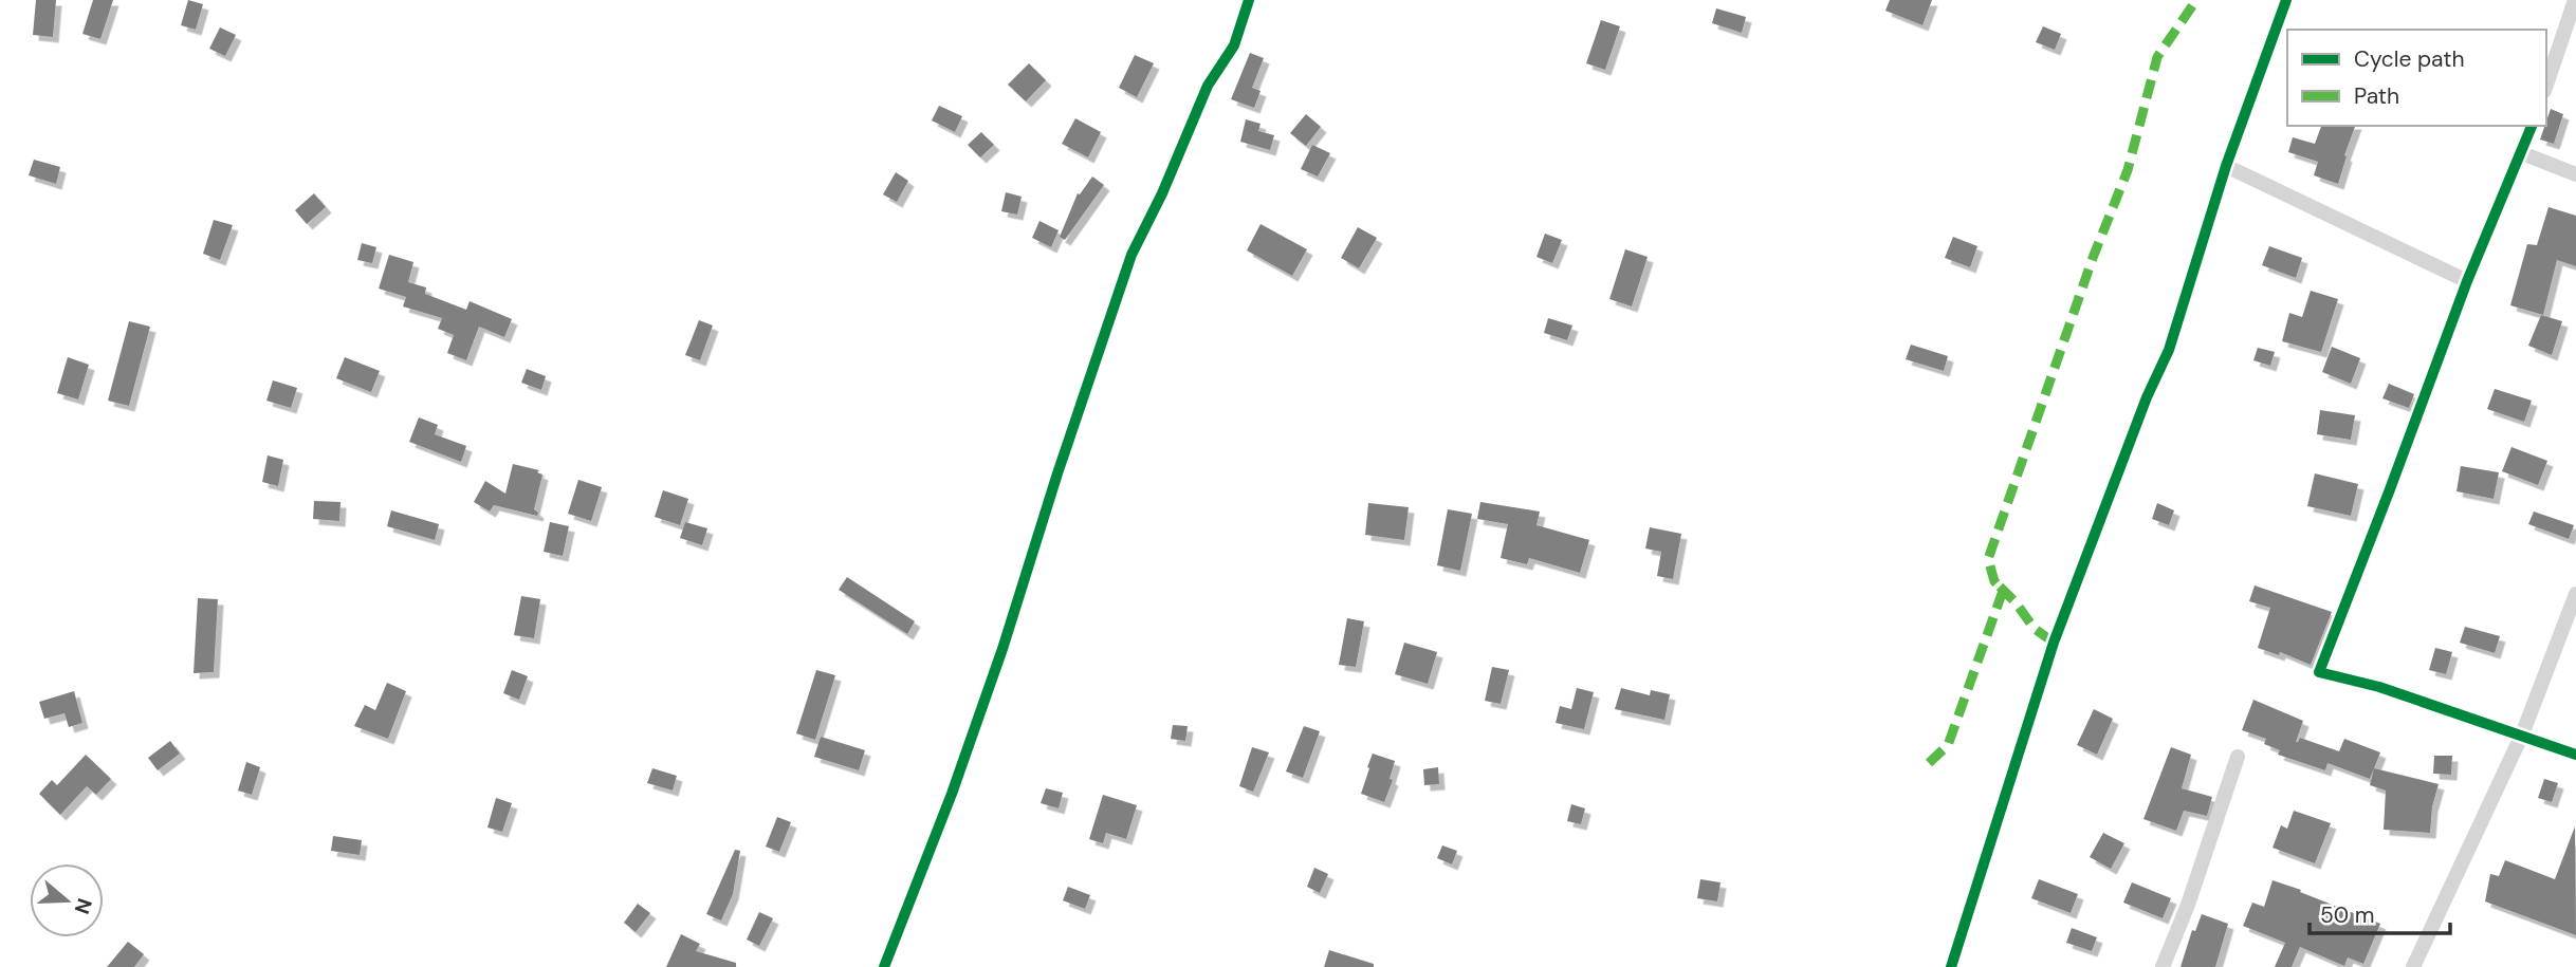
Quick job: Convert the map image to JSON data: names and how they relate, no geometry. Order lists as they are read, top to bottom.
{
  "legend": ["Cycle path", "Path"],
  "scale_bar": "50 m",
  "north": "right"
}
